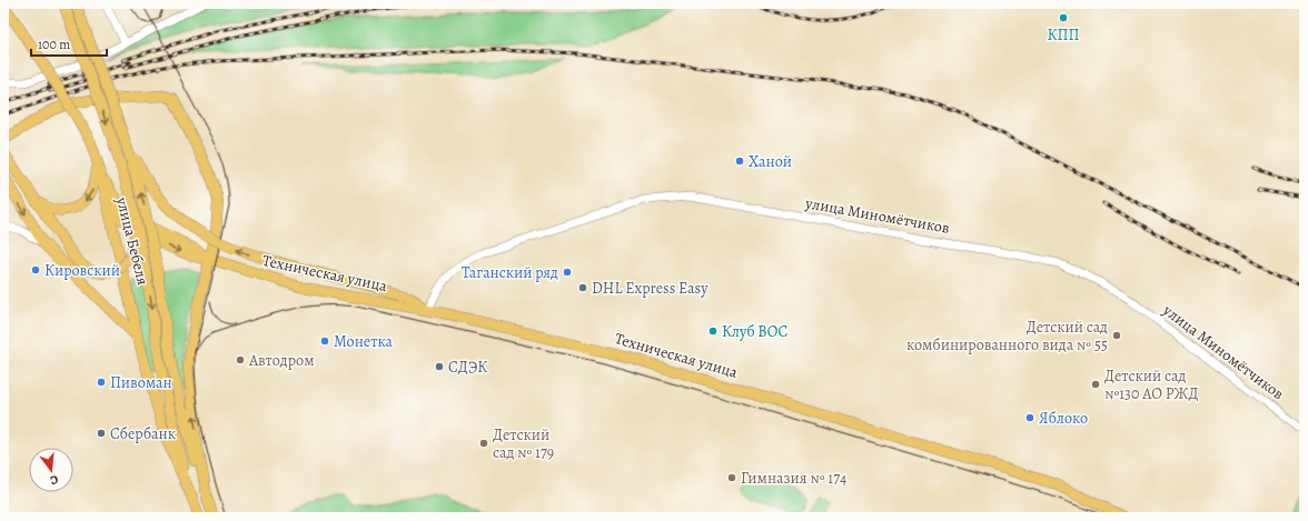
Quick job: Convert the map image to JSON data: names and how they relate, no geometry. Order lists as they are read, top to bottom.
{
  "streets": {
    "main road": ["улица Бебеля", "Техническая улица"],
    "street": ["улица Миномётчиков"]
  },
  "crossings": [
    ["улица Миномётчиков", "Техническая улица"],
    ["улица Бебеля", "Техническая улица"]
  ],
  "places": [
    "КПП",
    "Ханой",
    "Кировский",
    "Таганский ряд",
    "DHL Express Easy",
    "Клуб ВОС",
    "Детский сад комбинированного вида № 55",
    "Монетка",
    "Автодром",
    "СДЭК",
    "Пивоман",
    "Детский сад №130 АО РЖД",
    "Яблоко",
    "Сбербанк",
    "Детский сад № 179",
    "Гимназия № 174"
  ],
  "scale_bar": "100 m",
  "north": "bottom"
}
